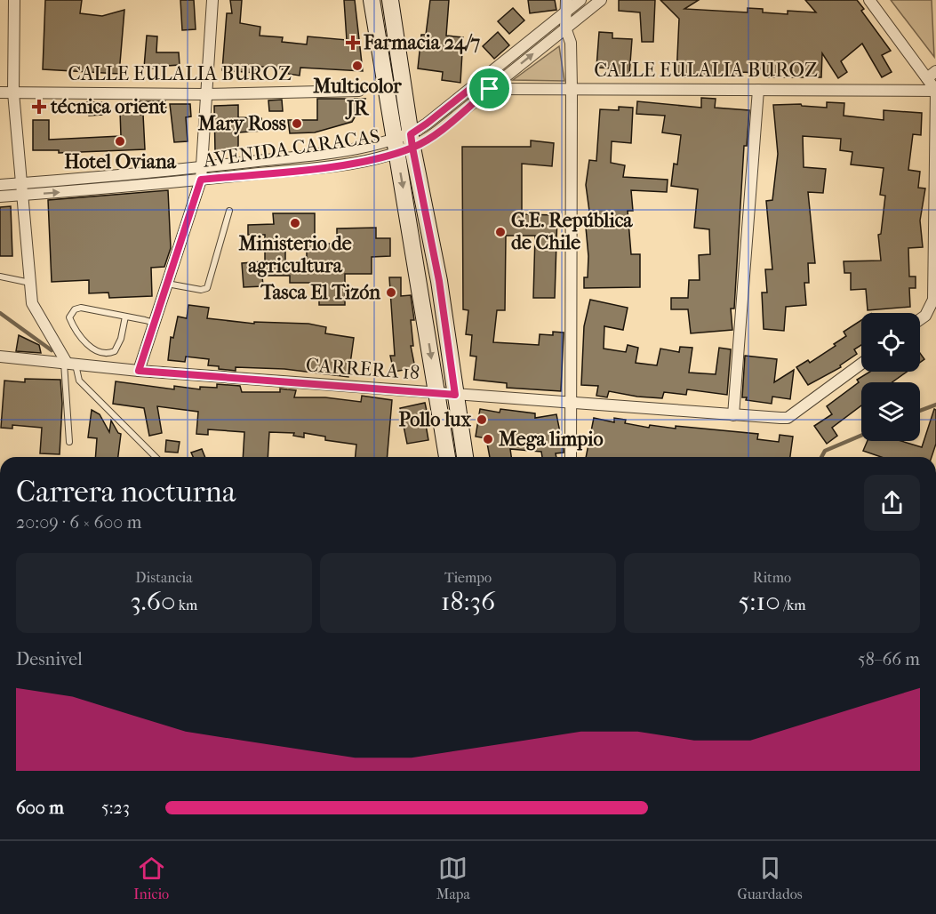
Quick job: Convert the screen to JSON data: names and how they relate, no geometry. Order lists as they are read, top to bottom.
{
  "streets": {
    "street": ["CALLE EULALIA BUROZ", "AVENIDA CARACAS", "CARRERA 18"]
  },
  "crossings": [
    ["CALLE EULALIA BUROZ", "AVENIDA CARACAS"]
  ],
  "places": {
    "health": ["Farmacia 24/7", "técnica orient"],
    "other": [
      "Multicolor JR",
      "Mary Ross",
      "Hotel Oviana",
      "Ministerio de agricultura",
      "G.E. República de Chile",
      "Tasca El Tizón",
      "Pollo lux",
      "Mega limpio"
    ]
  },
  "page": {
    "heading": ["Carrera nocturna", "20:09 · 6 × 600 m"],
    "stats": [
      ["Distancia", "3.60 km"],
      ["Tiempo", "18:36"],
      ["Ritmo", "5:10 /km"]
    ],
    "chart": ["Desnivel", "58–66 m"],
    "list": [
      {
        "name": "600 m",
        "note": "5:23"
      }
    ],
    "tabs": ["Inicio", "Mapa", "Guardados"]
  }
}
